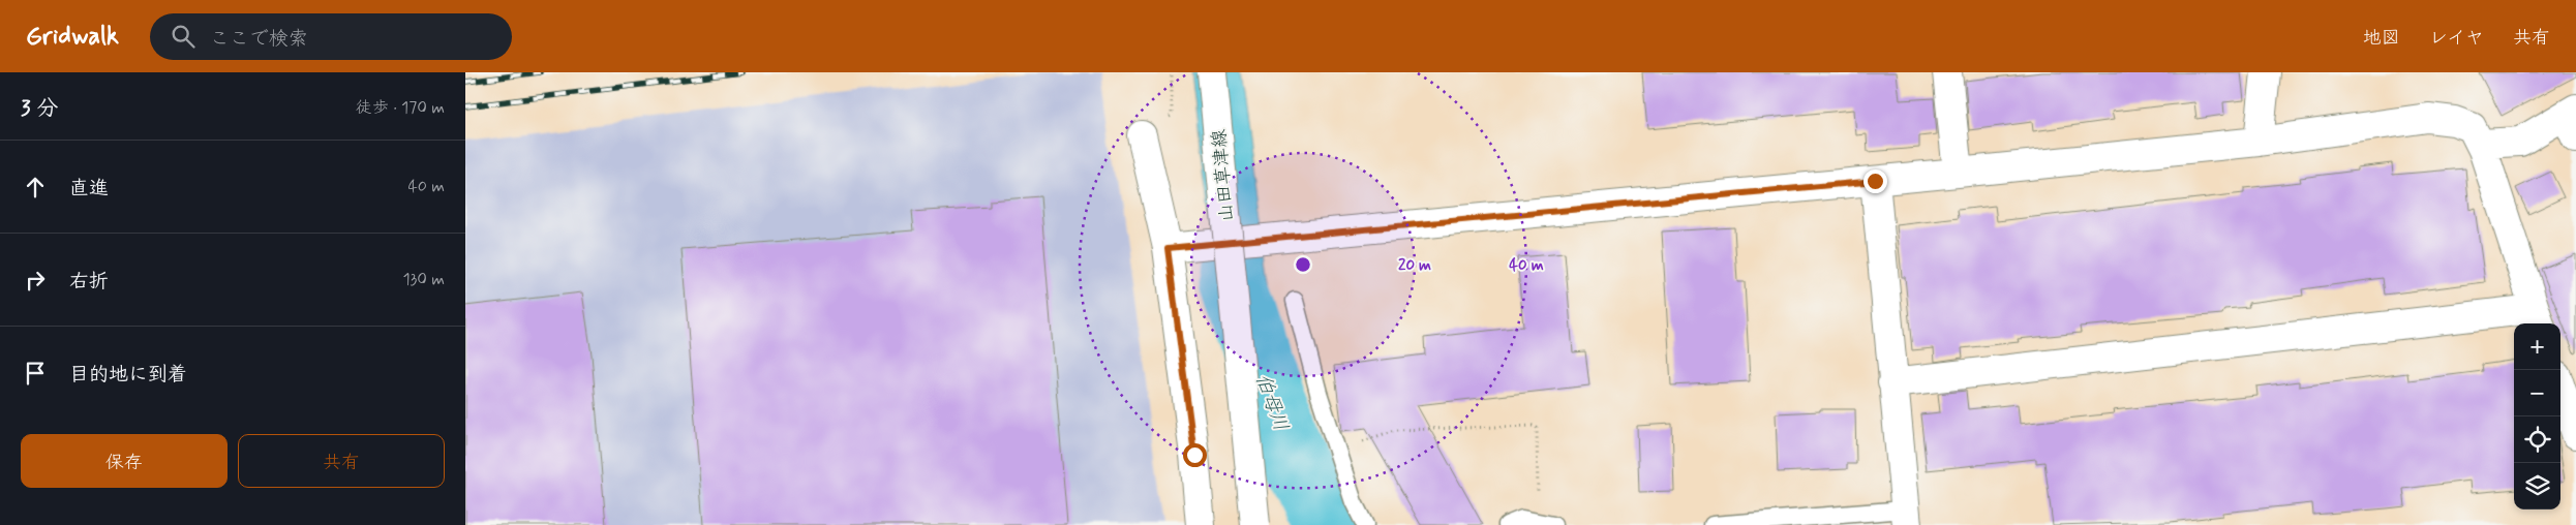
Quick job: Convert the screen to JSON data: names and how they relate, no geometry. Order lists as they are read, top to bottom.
{
  "streets": {
    "street": ["山田草津線"]
  },
  "water": ["伯母川"],
  "page": {
    "header": "Gridwalk",
    "search": "ここで検索",
    "nav": ["地図", "レイヤ", "共有"],
    "heading": ["3 分", "徒歩 · 170 m"],
    "list": [
      ["直進", "40 m"],
      ["右折", "130 m"],
      "目的地に到着"
    ],
    "map_buttons": ["+", "−"],
    "buttons": ["保存", "共有"]
  },
  "rings": ["20 m", "40 m"]
}
